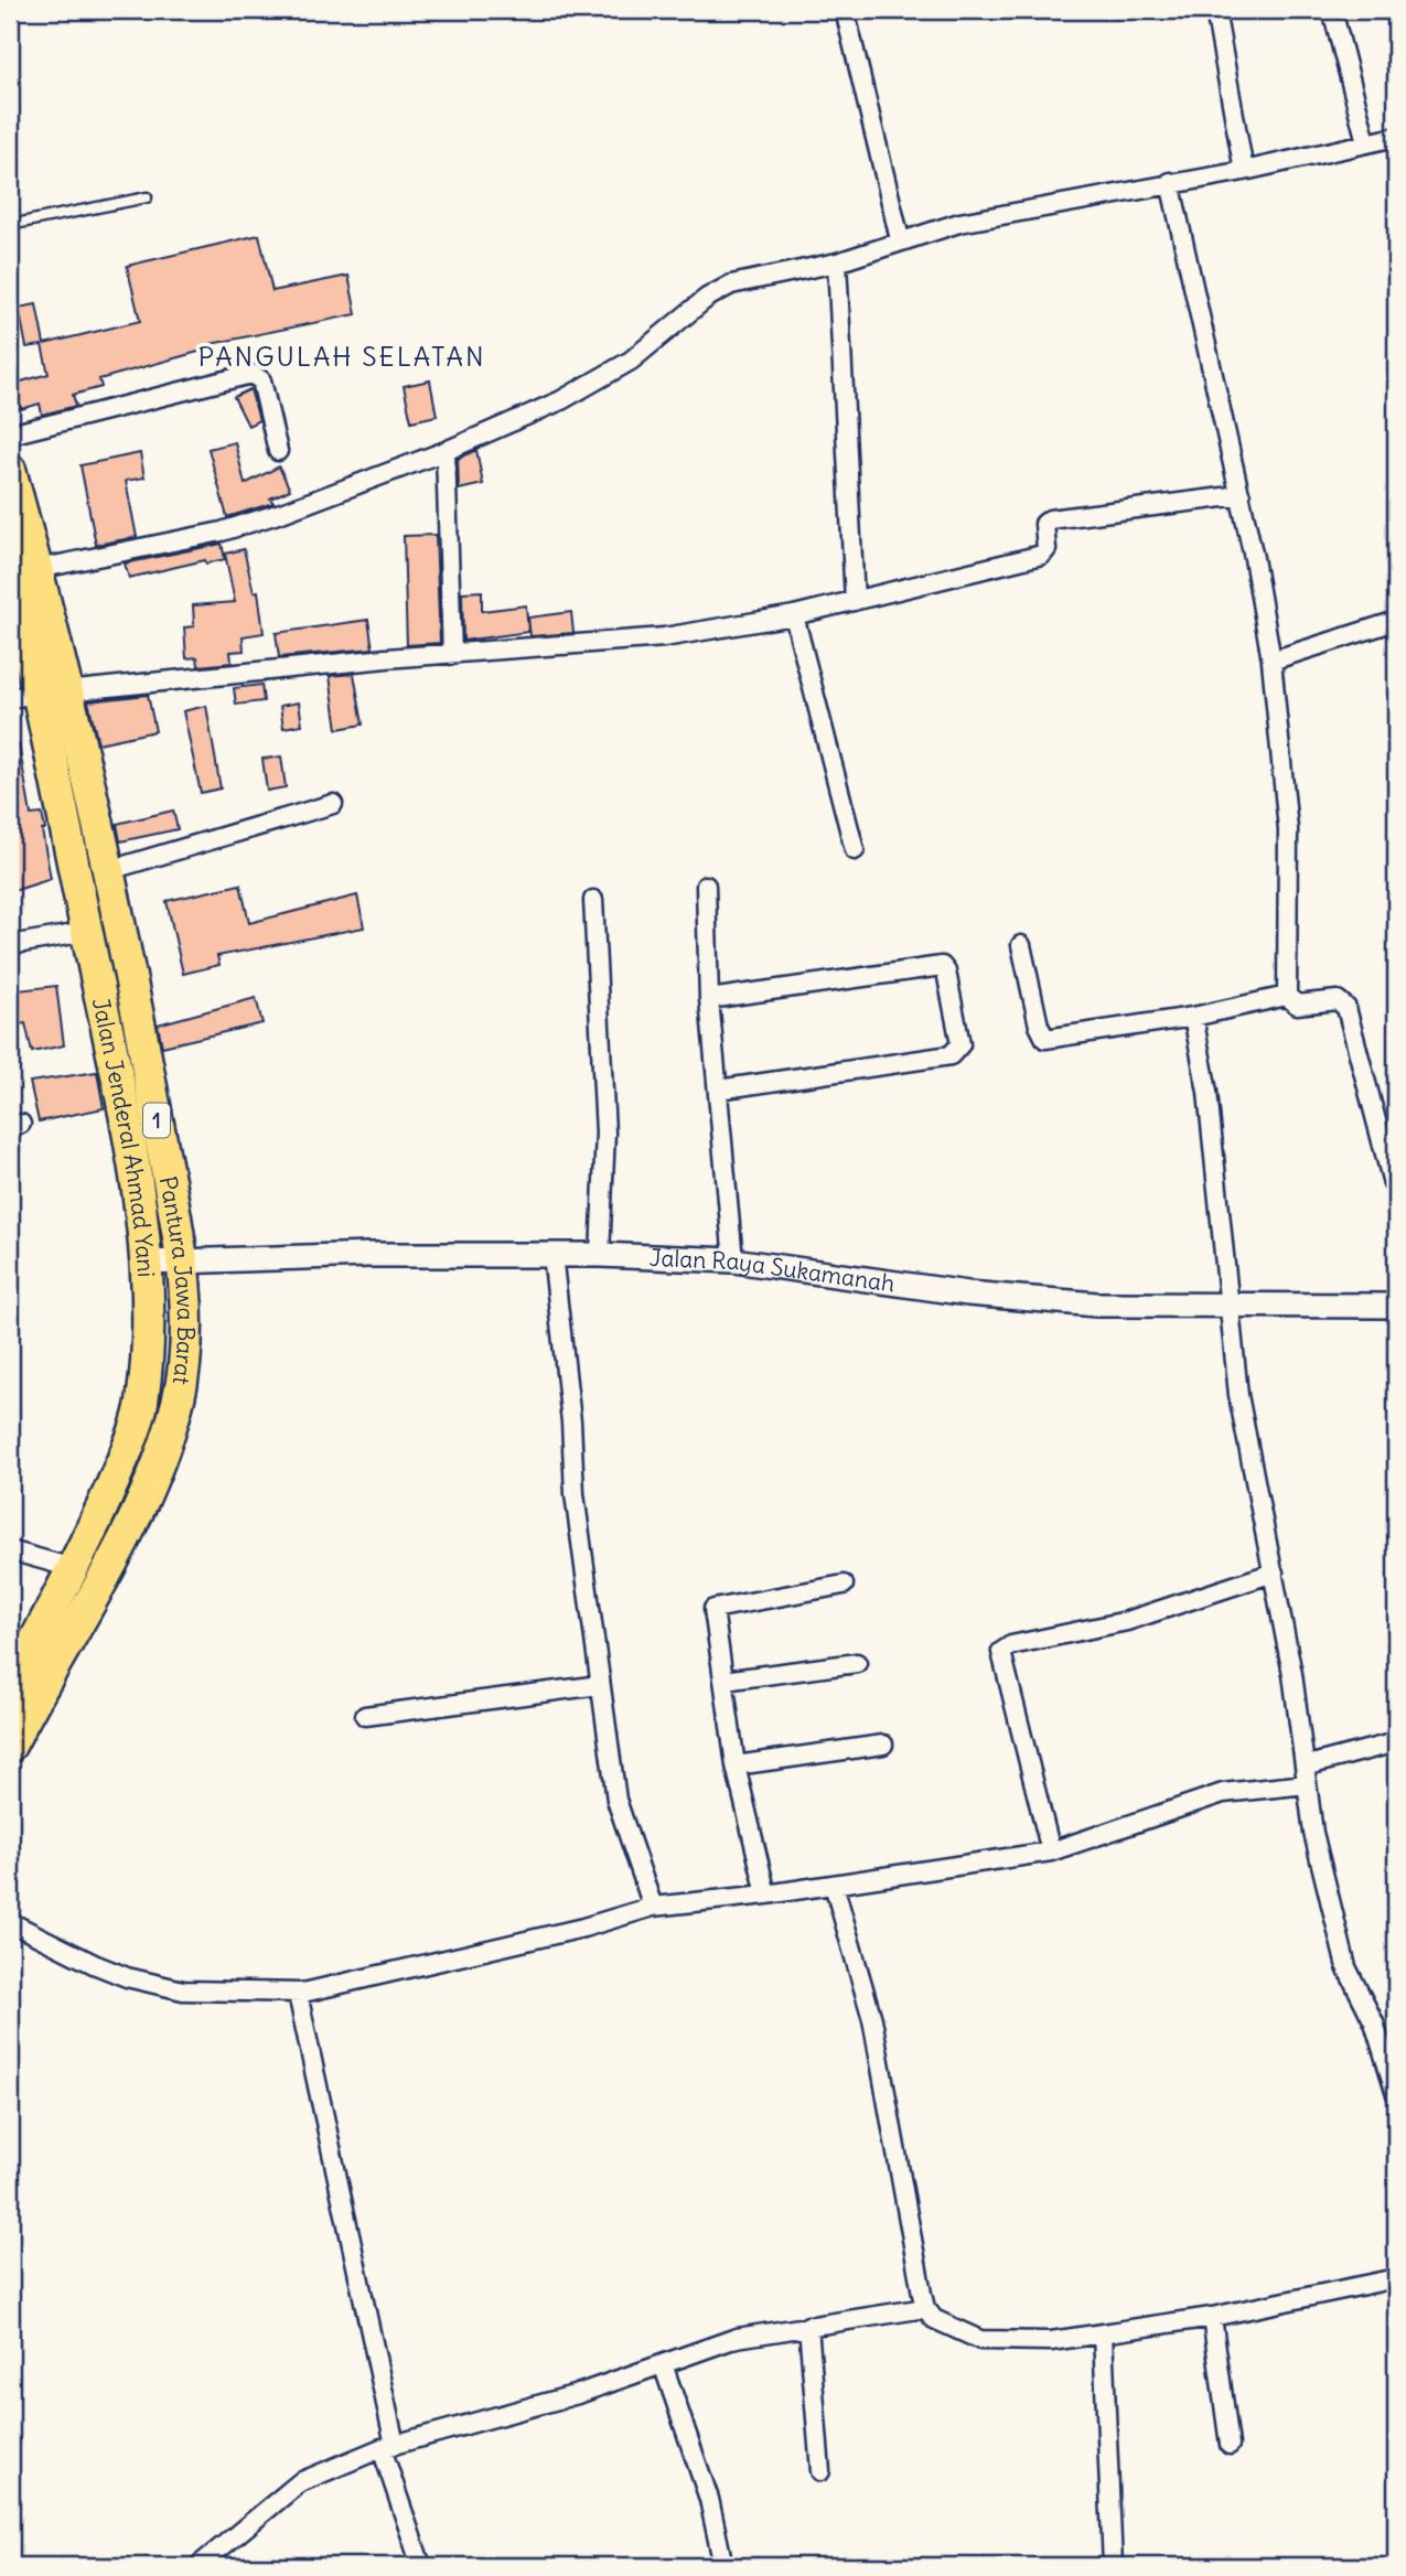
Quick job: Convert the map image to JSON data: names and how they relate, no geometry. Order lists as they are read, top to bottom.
{
  "streets": {
    "highway": ["1", "Jalan Jenderal Ahmad Yani", "Pantura Jawa Barat"],
    "street": ["Jalan Raya Sukamanah"]
  },
  "crossings": [
    ["Jalan Jenderal Ahmad Yani", "Jalan Raya Sukamanah"],
    ["Jalan Jenderal Ahmad Yani", "Pantura Jawa Barat"],
    ["Jalan Raya Sukamanah", "Pantura Jawa Barat"]
  ],
  "districts": ["PANGULAH SELATAN"]
}
